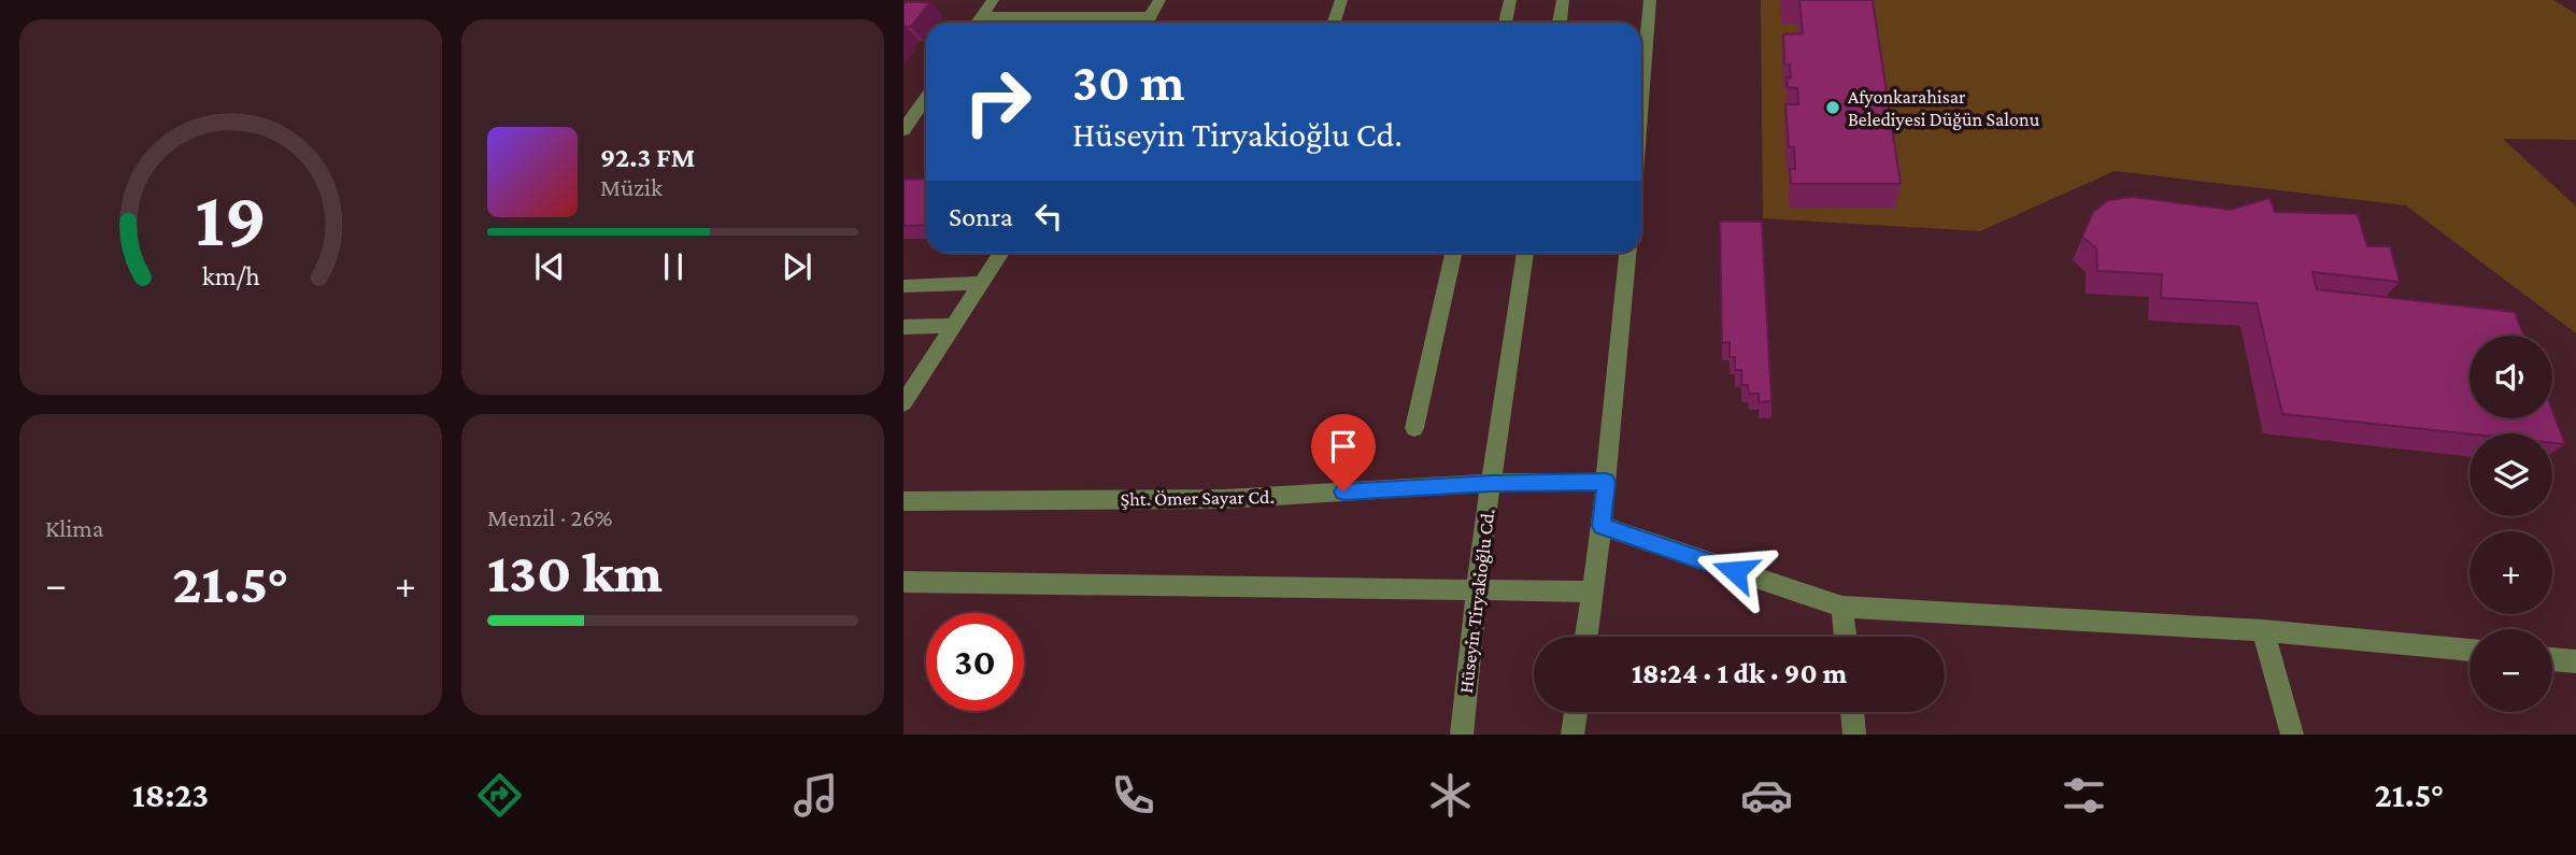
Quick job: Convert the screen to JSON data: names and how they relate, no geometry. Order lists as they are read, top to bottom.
{
  "streets": {
    "street": ["Şht. Ömer Sayar Cd.", "Hüseyin Tiryakioğlu Cd."]
  },
  "crossings": [
    ["Şht. Ömer Sayar Cd.", "Hüseyin Tiryakioğlu Cd."]
  ],
  "places": ["Afyonkarahisar Belediyesi Düğün Salonu"],
  "page": {
    "turn": ["30 m", "Hüseyin Tiryakioğlu Cd."],
    "song": ["92.3 FM", "Müzik"],
    "then": "Sonra",
    "map_buttons": ["+", "−"],
    "tile": [
      "Klima",
      ["Menzil · 26%", "130 km"]
    ],
    "heat": ["−", "21.5°", "+"],
    "limit": "30",
    "trip": "18:24 · 1 dk · 90 m",
    "tabs": ["18:23", "21.5°"],
    "gauge": ["19", "km/h"]
  }
}
